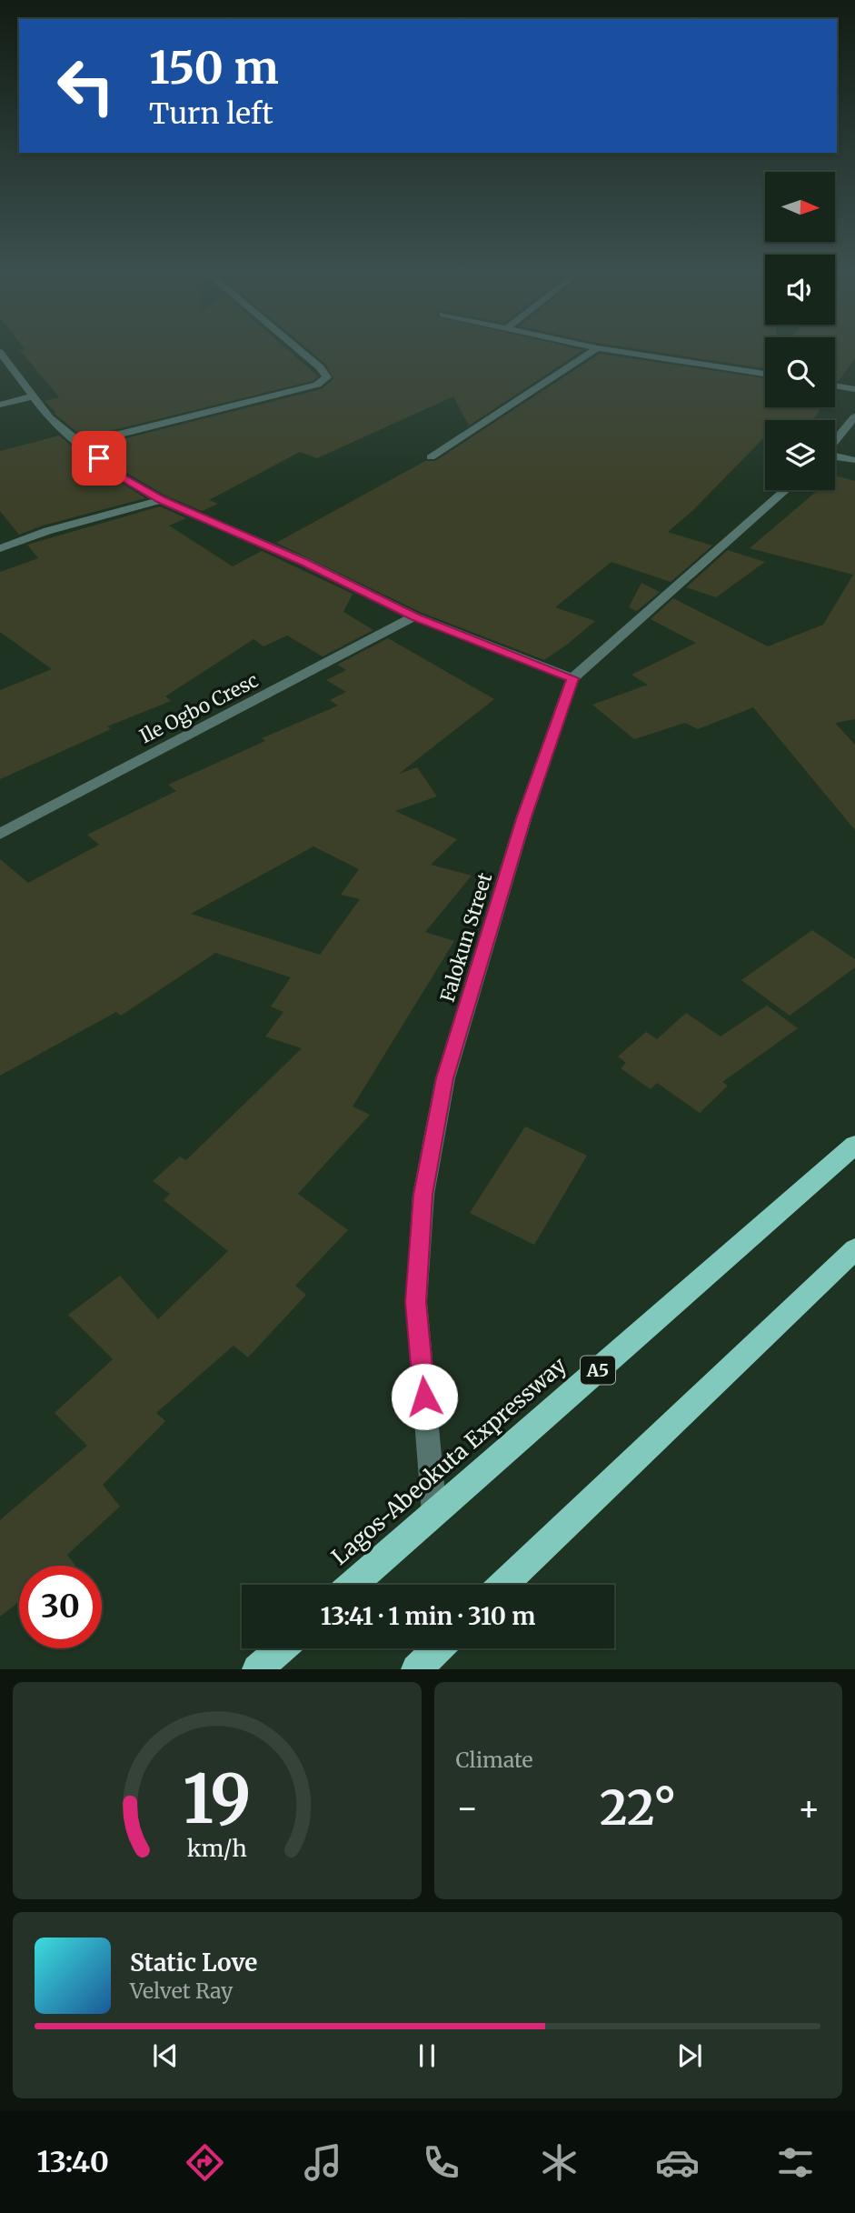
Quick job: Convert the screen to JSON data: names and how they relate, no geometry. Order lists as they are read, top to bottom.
{
  "streets": {
    "highway": ["A5", "Lagos-Abeokuta Expressway"],
    "street": ["Ile Ogbo Cresc", "Falokun Street"]
  },
  "crossings": [
    ["Falokun Street", "Lagos-Abeokuta Expressway"]
  ],
  "north": "right",
  "page": {
    "turn": ["150 m", "Turn left"],
    "limit": "30",
    "trip": "13:41 · 1 min · 310 m",
    "tile": "Climate",
    "heat": ["−", "22°", "+"],
    "song": ["Static Love", "Velvet Ray"],
    "tabs": "13:40",
    "gauge": ["19", "km/h"]
  }
}
